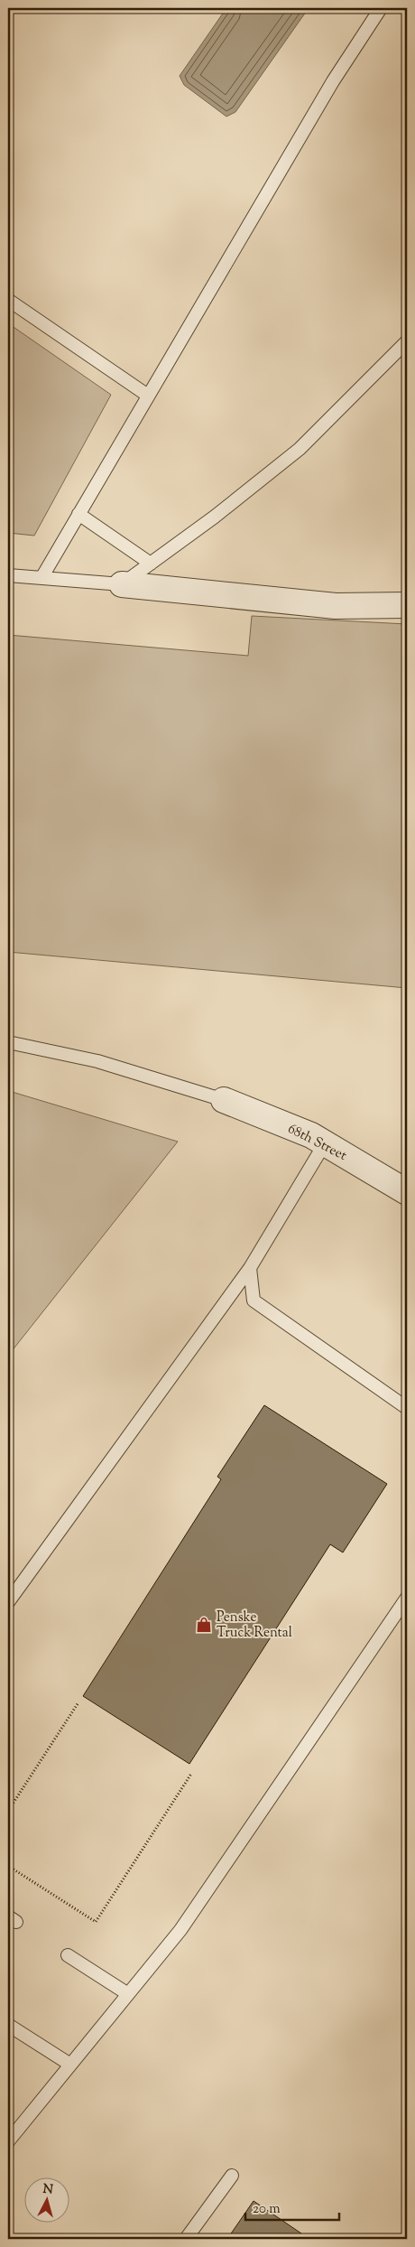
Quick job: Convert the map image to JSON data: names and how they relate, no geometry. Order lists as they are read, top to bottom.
{
  "streets": {
    "street": ["68th Street"]
  },
  "places": {
    "shop": ["Penske Truck Rental"]
  },
  "scale_bar": "20 m",
  "north": "top"
}
